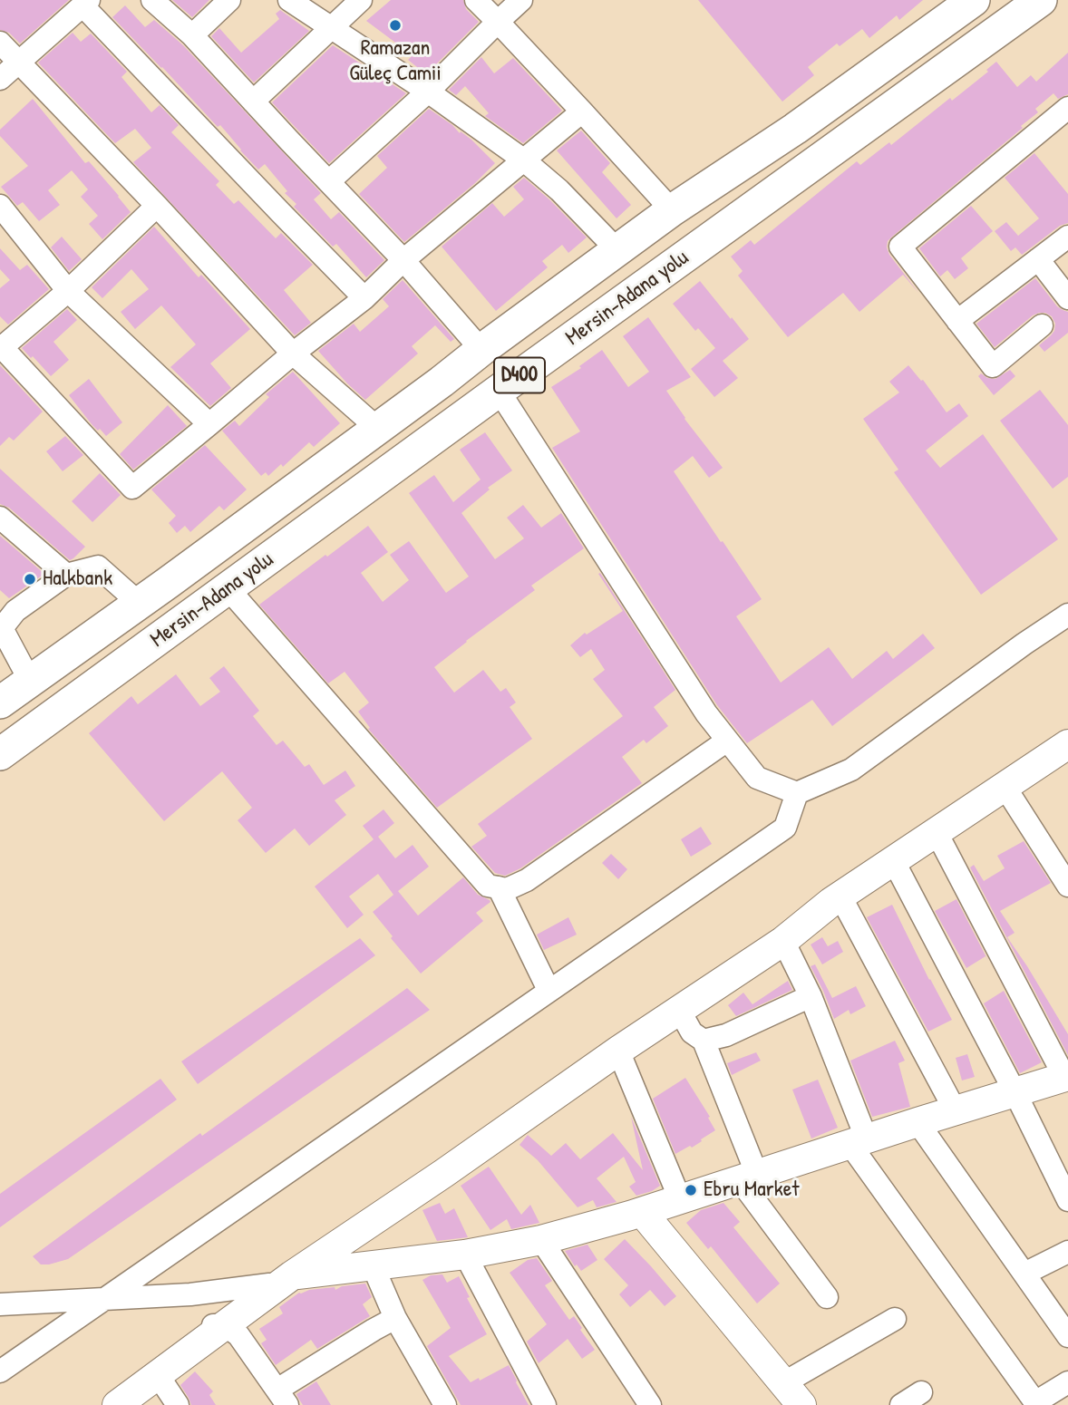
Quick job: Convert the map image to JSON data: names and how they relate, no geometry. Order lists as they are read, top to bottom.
{
  "streets": {
    "highway": ["Mersin-Adana yolu", "D400"]
  },
  "places": ["Ramazan Güleç Camii", "Halkbank", "Ebru Market"]
}
